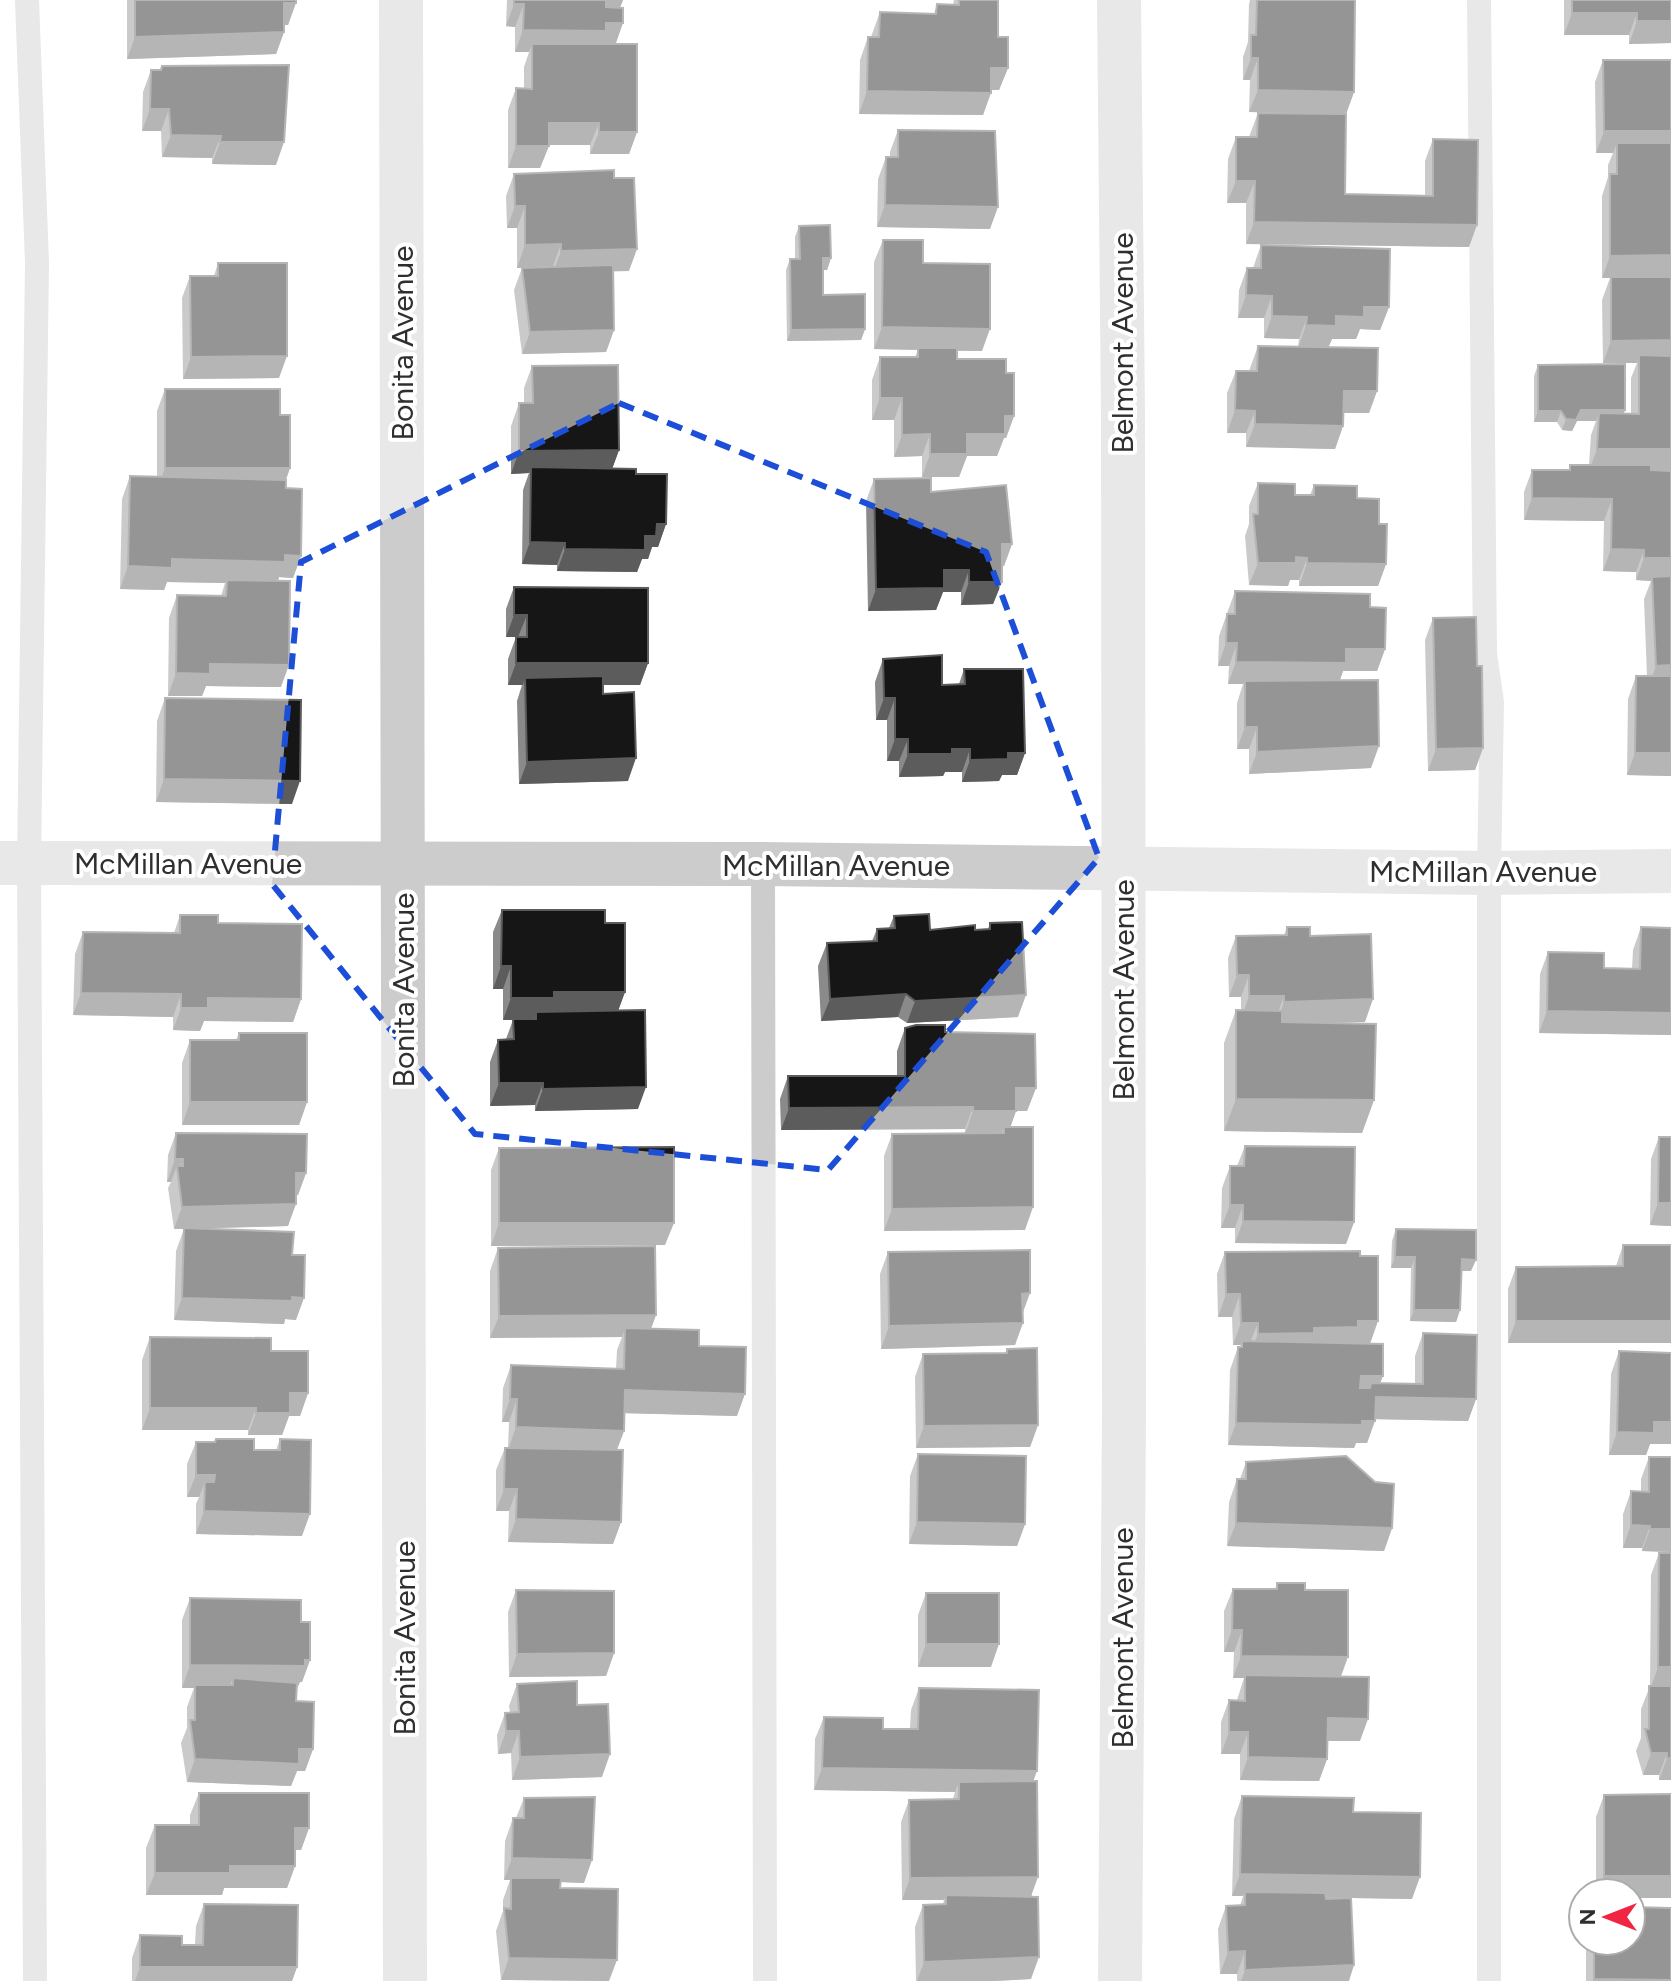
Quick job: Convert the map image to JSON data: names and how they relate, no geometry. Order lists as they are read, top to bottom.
{
  "streets": {
    "street": ["Bonita Avenue", "Belmont Avenue", "McMillan Avenue"]
  },
  "crossings": [
    ["Bonita Avenue", "McMillan Avenue"],
    ["Belmont Avenue", "McMillan Avenue"]
  ],
  "north": "left"
}
